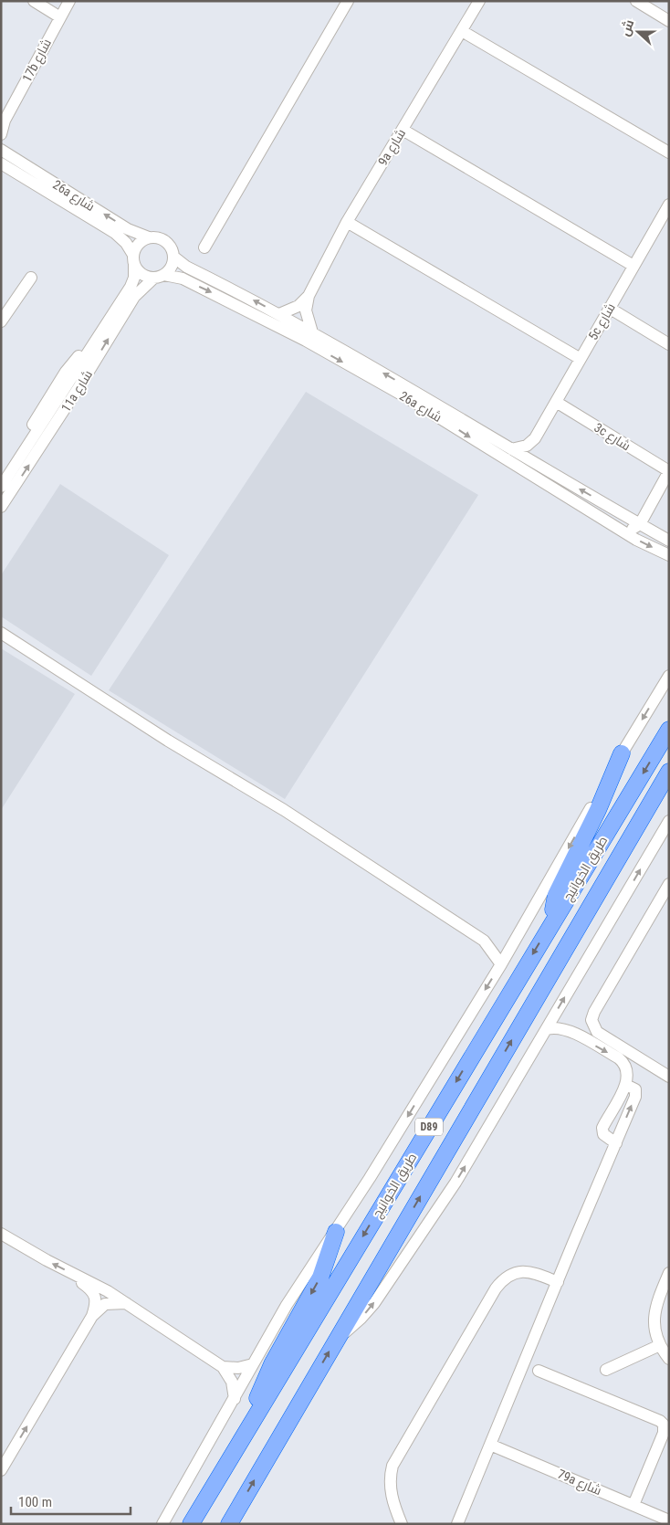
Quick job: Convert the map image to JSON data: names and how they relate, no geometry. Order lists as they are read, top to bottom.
{
  "streets": {
    "highway": ["طريق الخوانيج", "D89"],
    "street": [
      "17b شارع",
      "9a شارع",
      "26a شارع",
      "5c شارع",
      "11a شارع",
      "3c شارع",
      "79a شارع"
    ]
  },
  "crossings": [
    ["9a شارع", "26a شارع"],
    ["26a شارع", "11a شارع"],
    ["26a شارع", "3c شارع"],
    ["5c شارع", "3c شارع"]
  ],
  "scale_bar": "100 m",
  "north": "left"
}
